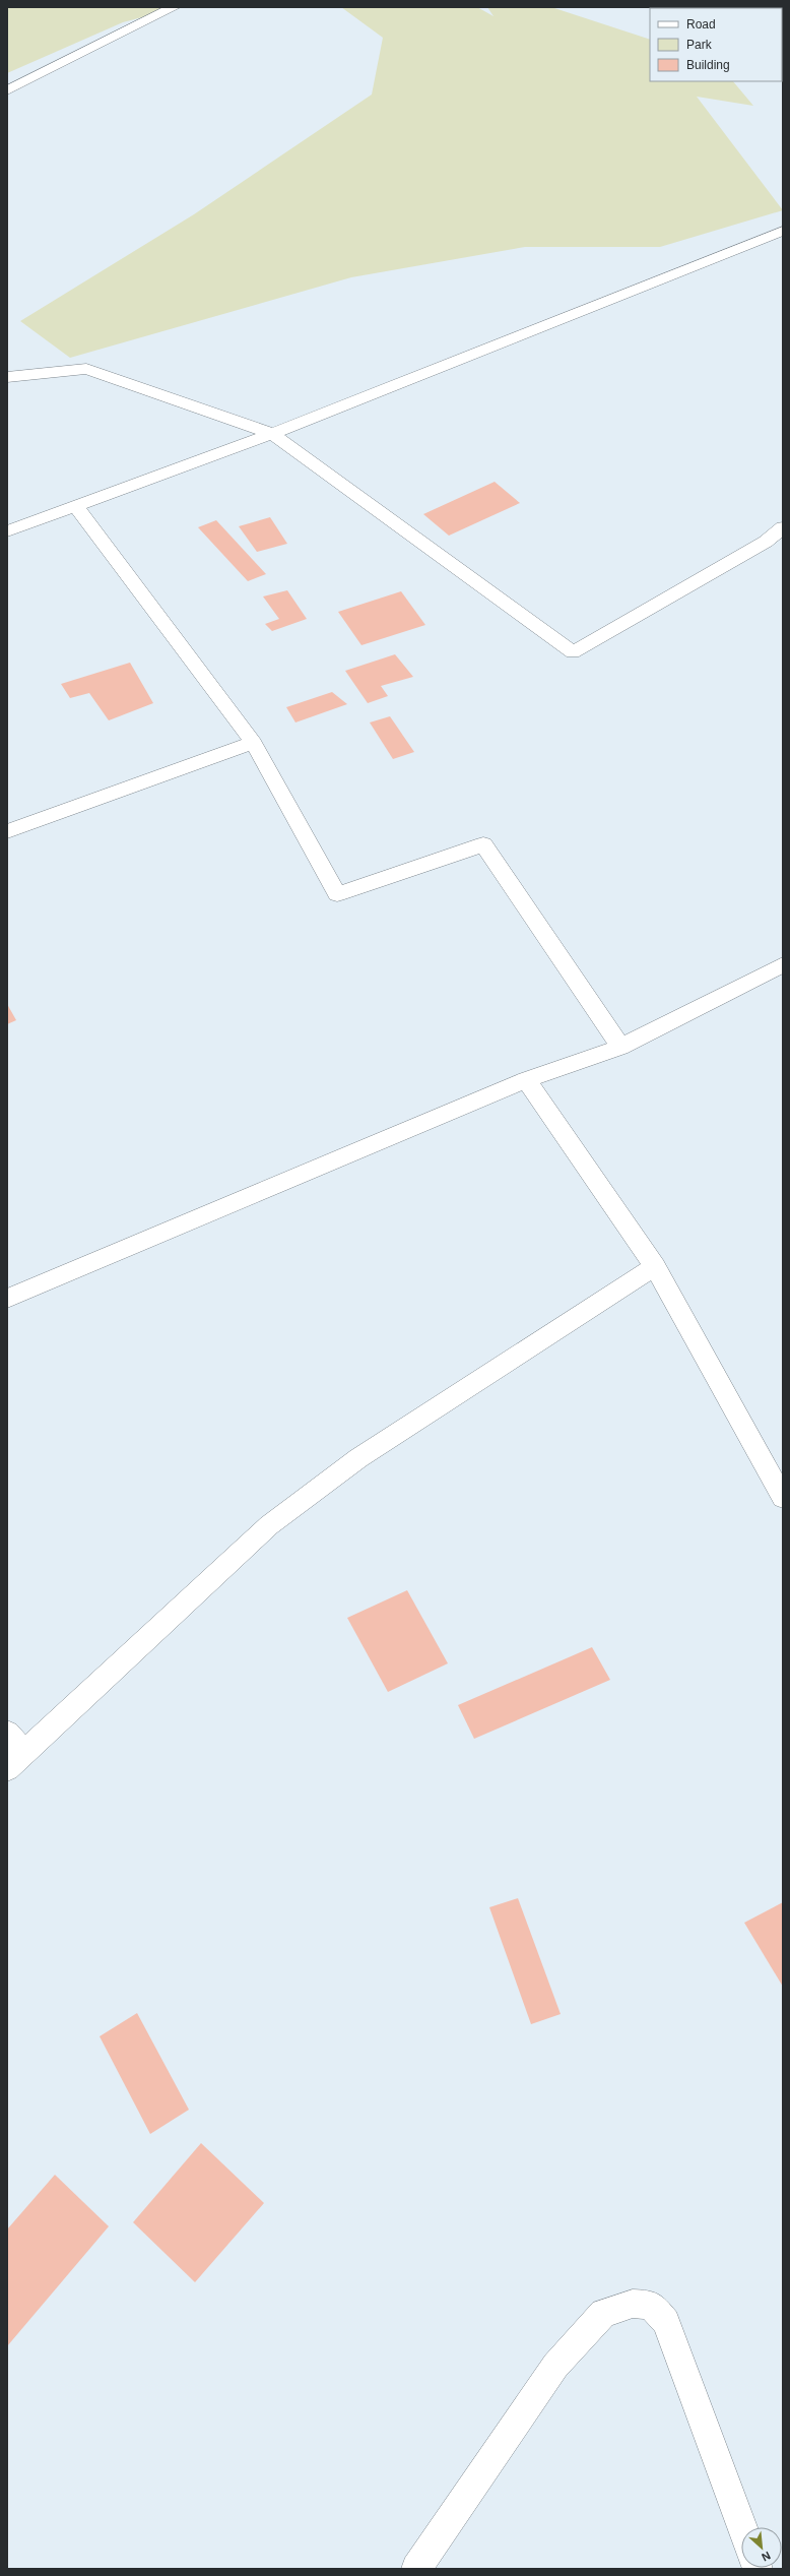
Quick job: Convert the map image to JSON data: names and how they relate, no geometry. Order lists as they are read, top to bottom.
{
  "legend": ["Road", "Park", "Building"],
  "north": "bottom right"
}
